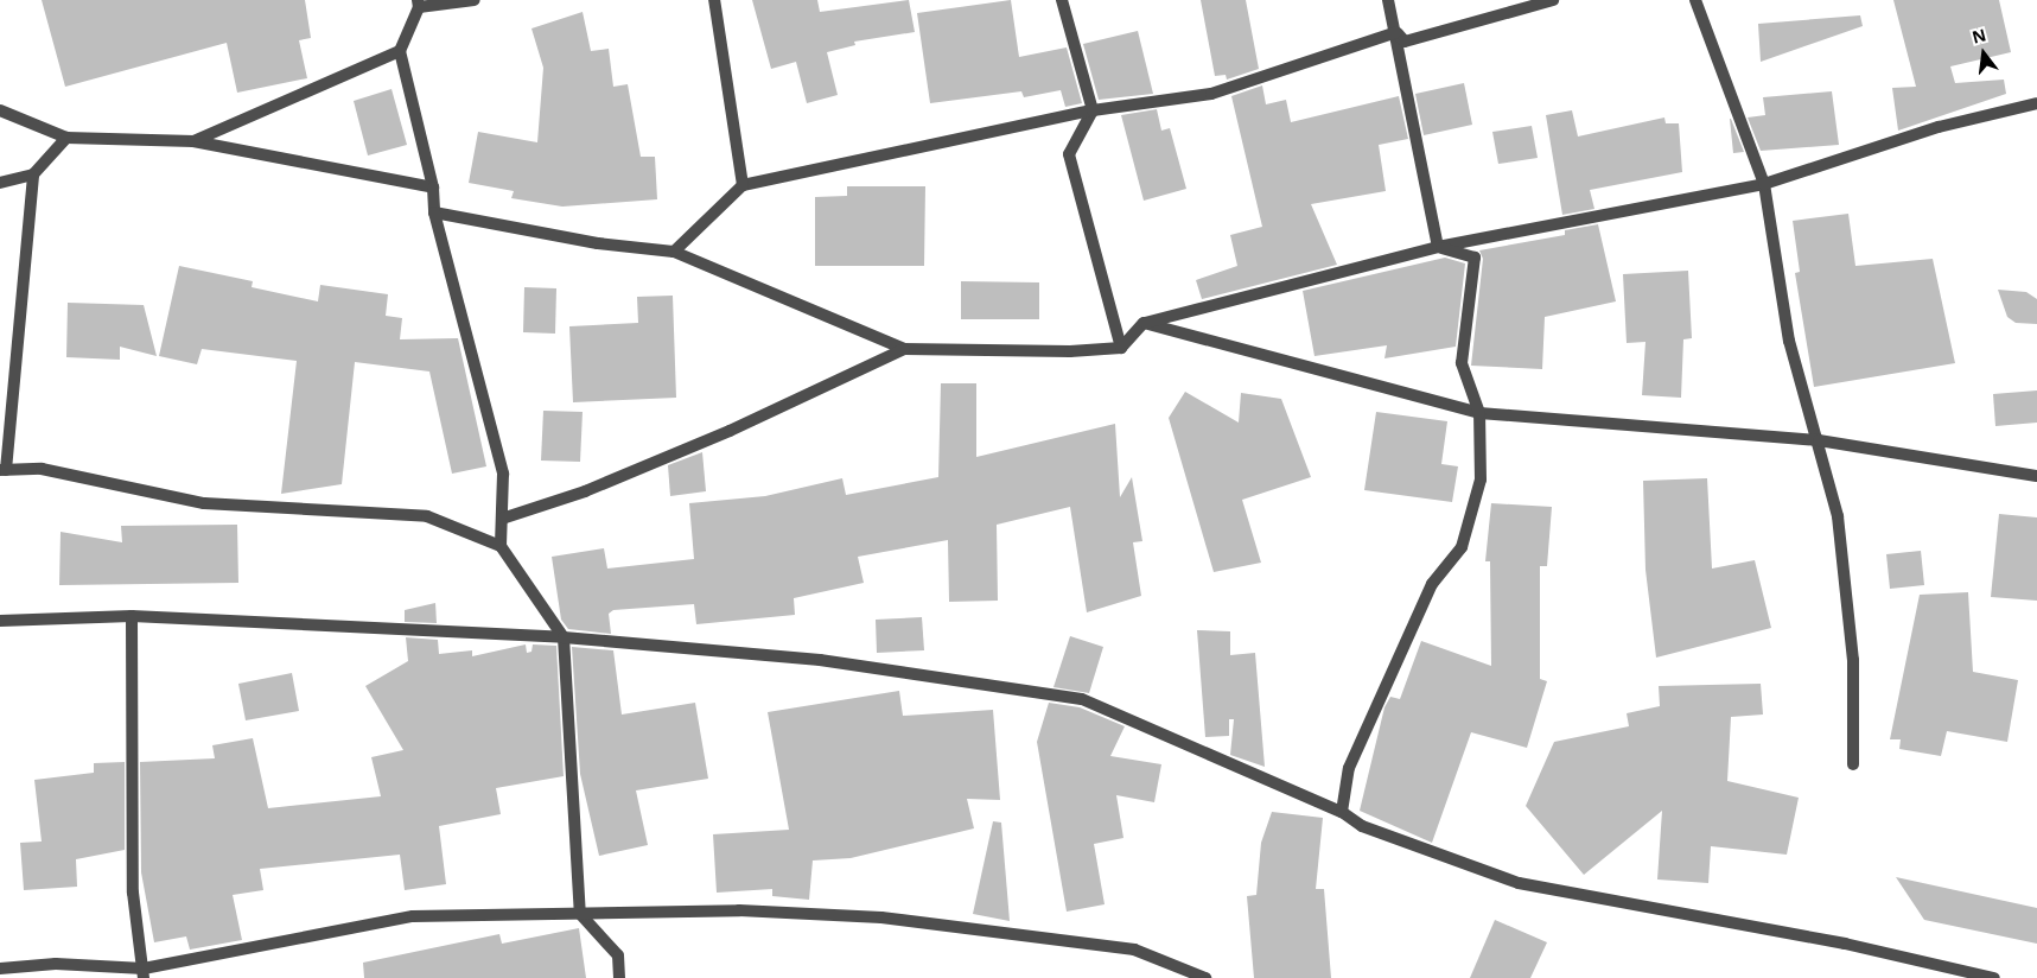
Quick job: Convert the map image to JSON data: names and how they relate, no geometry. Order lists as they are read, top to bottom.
{
  "north": "top"
}
